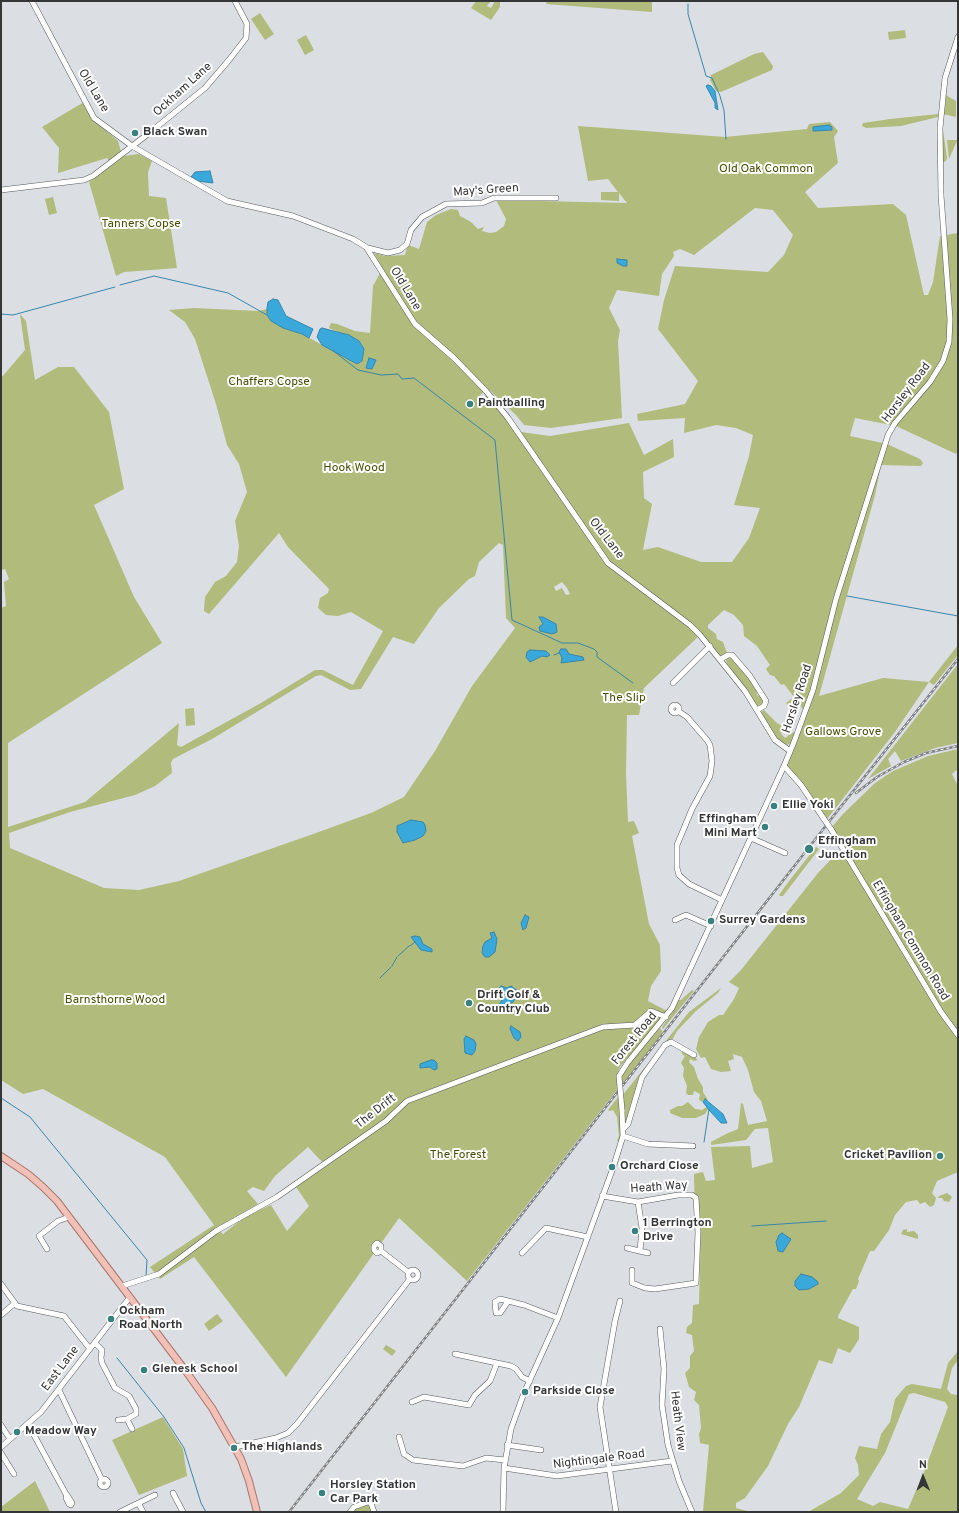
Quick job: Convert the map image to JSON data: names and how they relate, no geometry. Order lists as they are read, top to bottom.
{
  "streets": {
    "street": [
      "Ockham Lane",
      "Old Lane",
      "May's Green",
      "Horsley Road",
      "Effingham Common Road",
      "Forest Road",
      "The Drift",
      "Heath Way",
      "East Lane",
      "Heath View",
      "Nightingale Road"
    ]
  },
  "crossings": [
    ["Ockham Lane", "Old Lane"],
    ["Old Lane", "May's Green"],
    ["Old Lane", "Horsley Road"],
    ["Old Lane", "Forest Road"],
    ["Horsley Road", "Forest Road"],
    ["Effingham Common Road", "Forest Road"],
    ["Forest Road", "The Drift"],
    ["Forest Road", "Heath Way"],
    ["Forest Road", "Nightingale Road"],
    ["Heath View", "Nightingale Road"]
  ],
  "parks": [
    "Old Oak Common",
    "Tanners Copse",
    "Chaffers Copse",
    "Hook Wood",
    "The Slip",
    "Gallows Grove",
    "Barnsthorne Wood",
    "The Forest"
  ],
  "places": [
    "Black Swan",
    "Paintballing",
    "Ellie Yoki",
    "Effingham Mini Mart",
    "Effingham Junction",
    "Surrey Gardens",
    "Drift Golf & Country Club",
    "Cricket Pavilion",
    "Orchard Close",
    "1 Berrington Drive",
    "Ockham Road North",
    "Glenesk School",
    "Parkside Close",
    "Meadow Way",
    "The Highlands",
    "Horsley Station Car Park"
  ],
  "north": "top"
}
